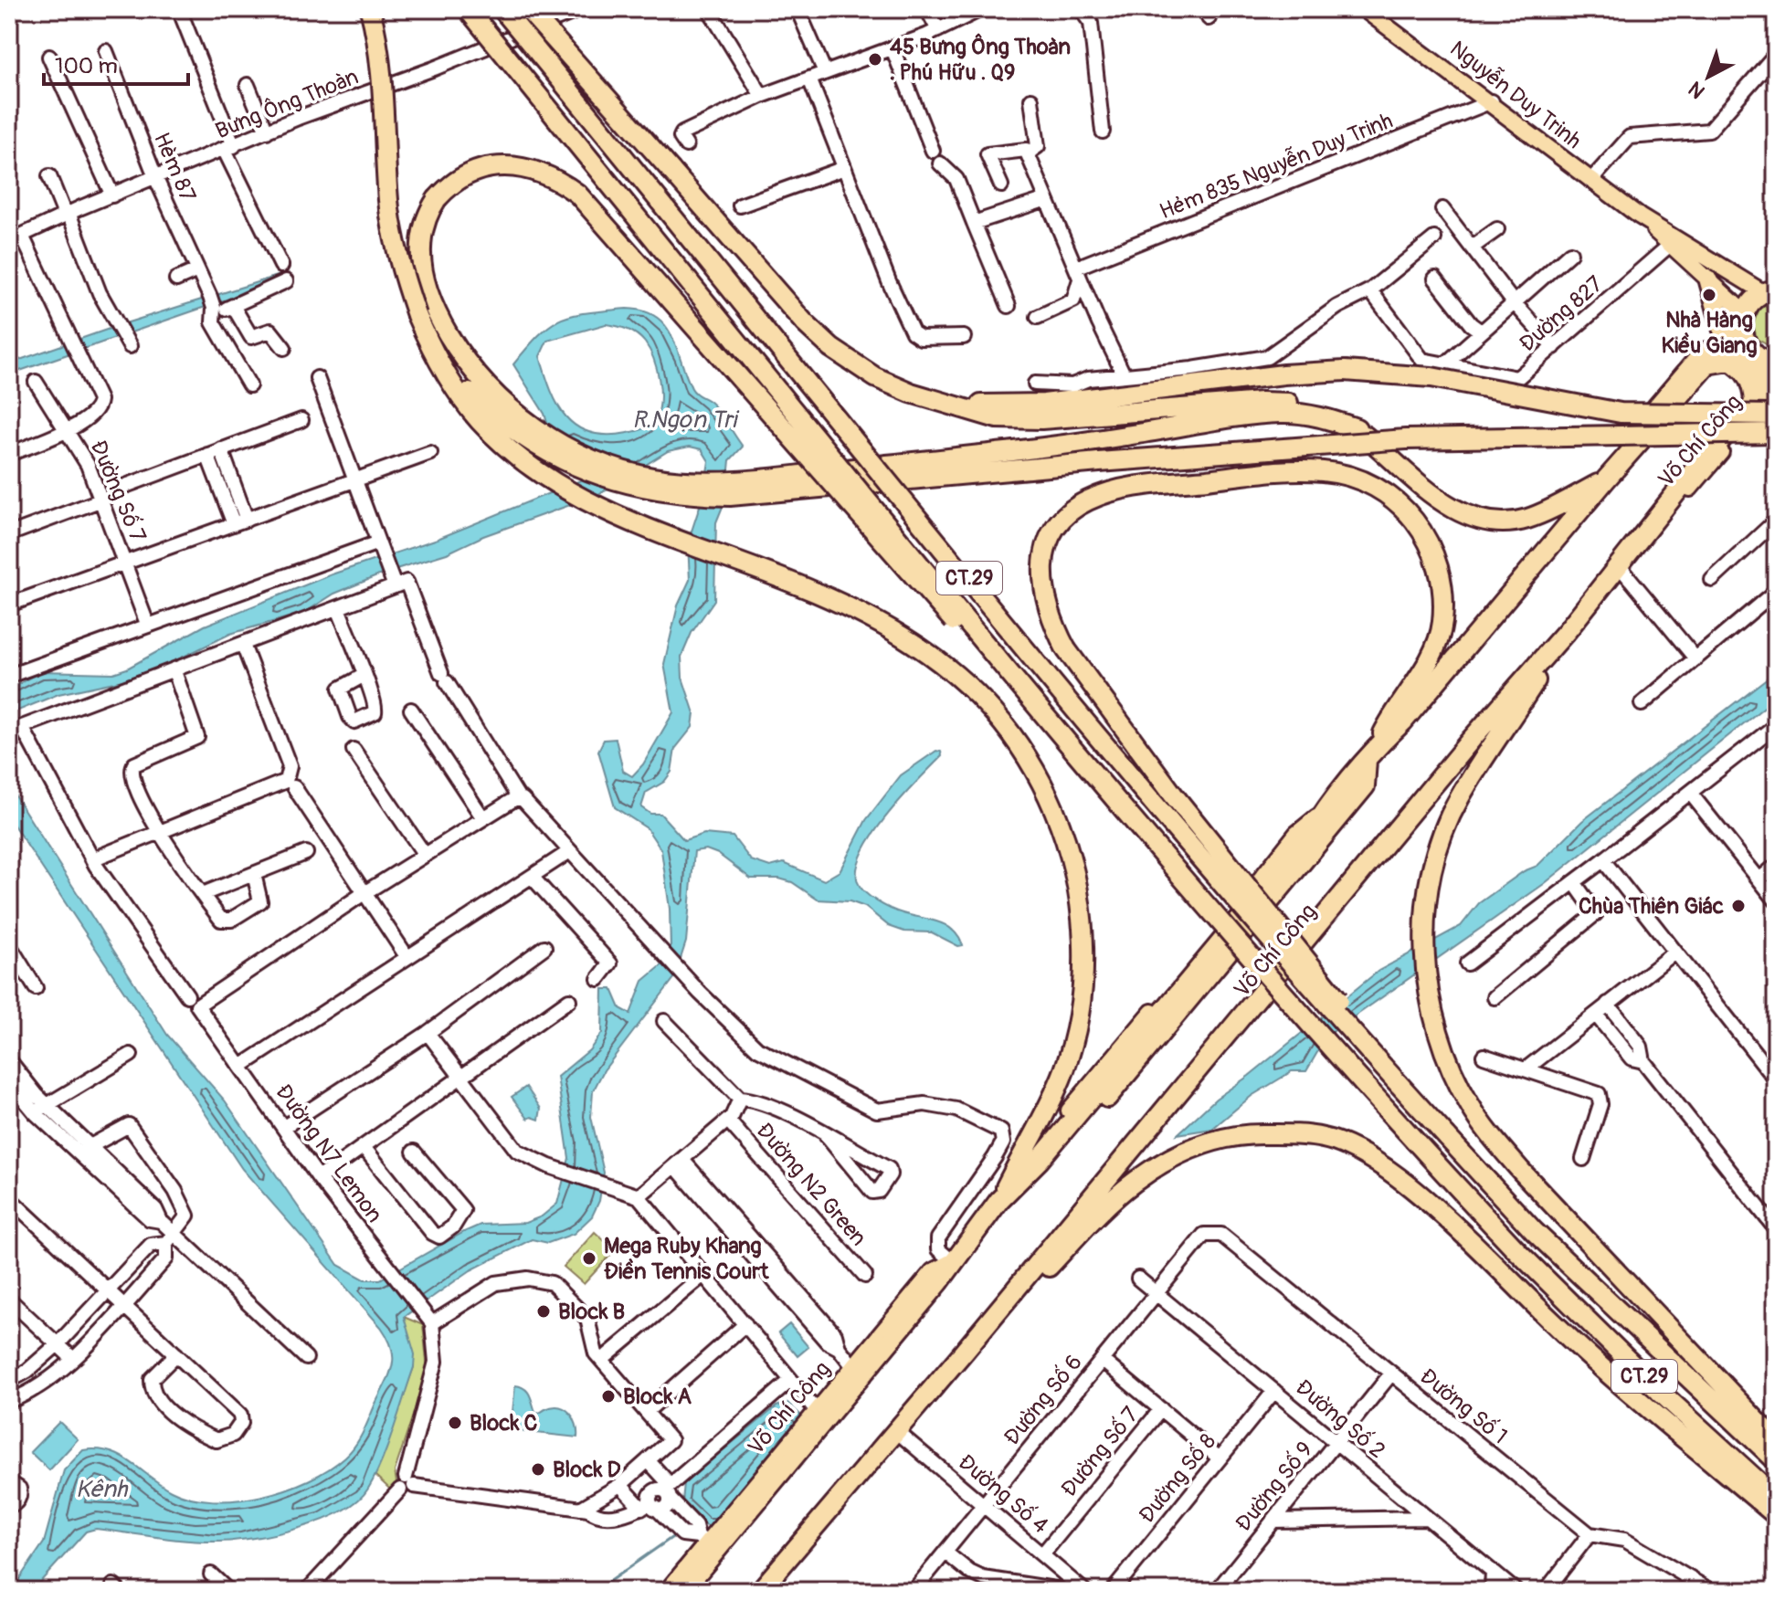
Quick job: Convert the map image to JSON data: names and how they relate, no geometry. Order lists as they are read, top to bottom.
{
  "streets": {
    "highway": ["Võ Chí Công", "CT.29"],
    "main road": ["Nguyễn Duy Trinh"],
    "street": [
      "Bưng Ông Thoàn",
      "Hẻm 835 Nguyễn Duy Trinh",
      "Hèm 87",
      "Đường 827",
      "Đường Số 7",
      "Đường N7 Lemon",
      "Đường N2 Green",
      "Đường Số 6",
      "Đường Số 1",
      "Đường Số 2",
      "Đường Số 8",
      "Đường Số 9",
      "Đường Số 4"
    ]
  },
  "crossings": [
    ["Nguyễn Duy Trinh", "Hẻm 835 Nguyễn Duy Trinh"],
    ["Nguyễn Duy Trinh", "Đường 827"],
    ["Nguyễn Duy Trinh", "Võ Chí Công"],
    ["Bưng Ông Thoàn", "Hèm 87"],
    ["Võ Chí Công", "Đường Số 4"],
    ["Đường Số 7", "Đường Số 4"],
    ["Đường Số 6", "Đường Số 1"],
    ["Đường Số 6", "Đường Số 2"],
    ["Đường Số 6", "Đường Số 4"],
    ["Đường Số 1", "Đường Số 9"],
    ["Đường Số 2", "Đường Số 8"],
    ["Đường Số 2", "Đường Số 9"]
  ],
  "water": ["R.Ngọn Tri", "Kênh"],
  "places": [
    "45 Bưng Ông Thoàn . Phú Hữu . Q9",
    "Nhà Hàng Kiều Giang",
    "Chùa Thiên Giác",
    "Mega Ruby Khang Điền Tennis Court",
    "Block B",
    "Block A",
    "Block C",
    "Block D"
  ],
  "scale_bar": "100 m",
  "north": "bottom left"
}
